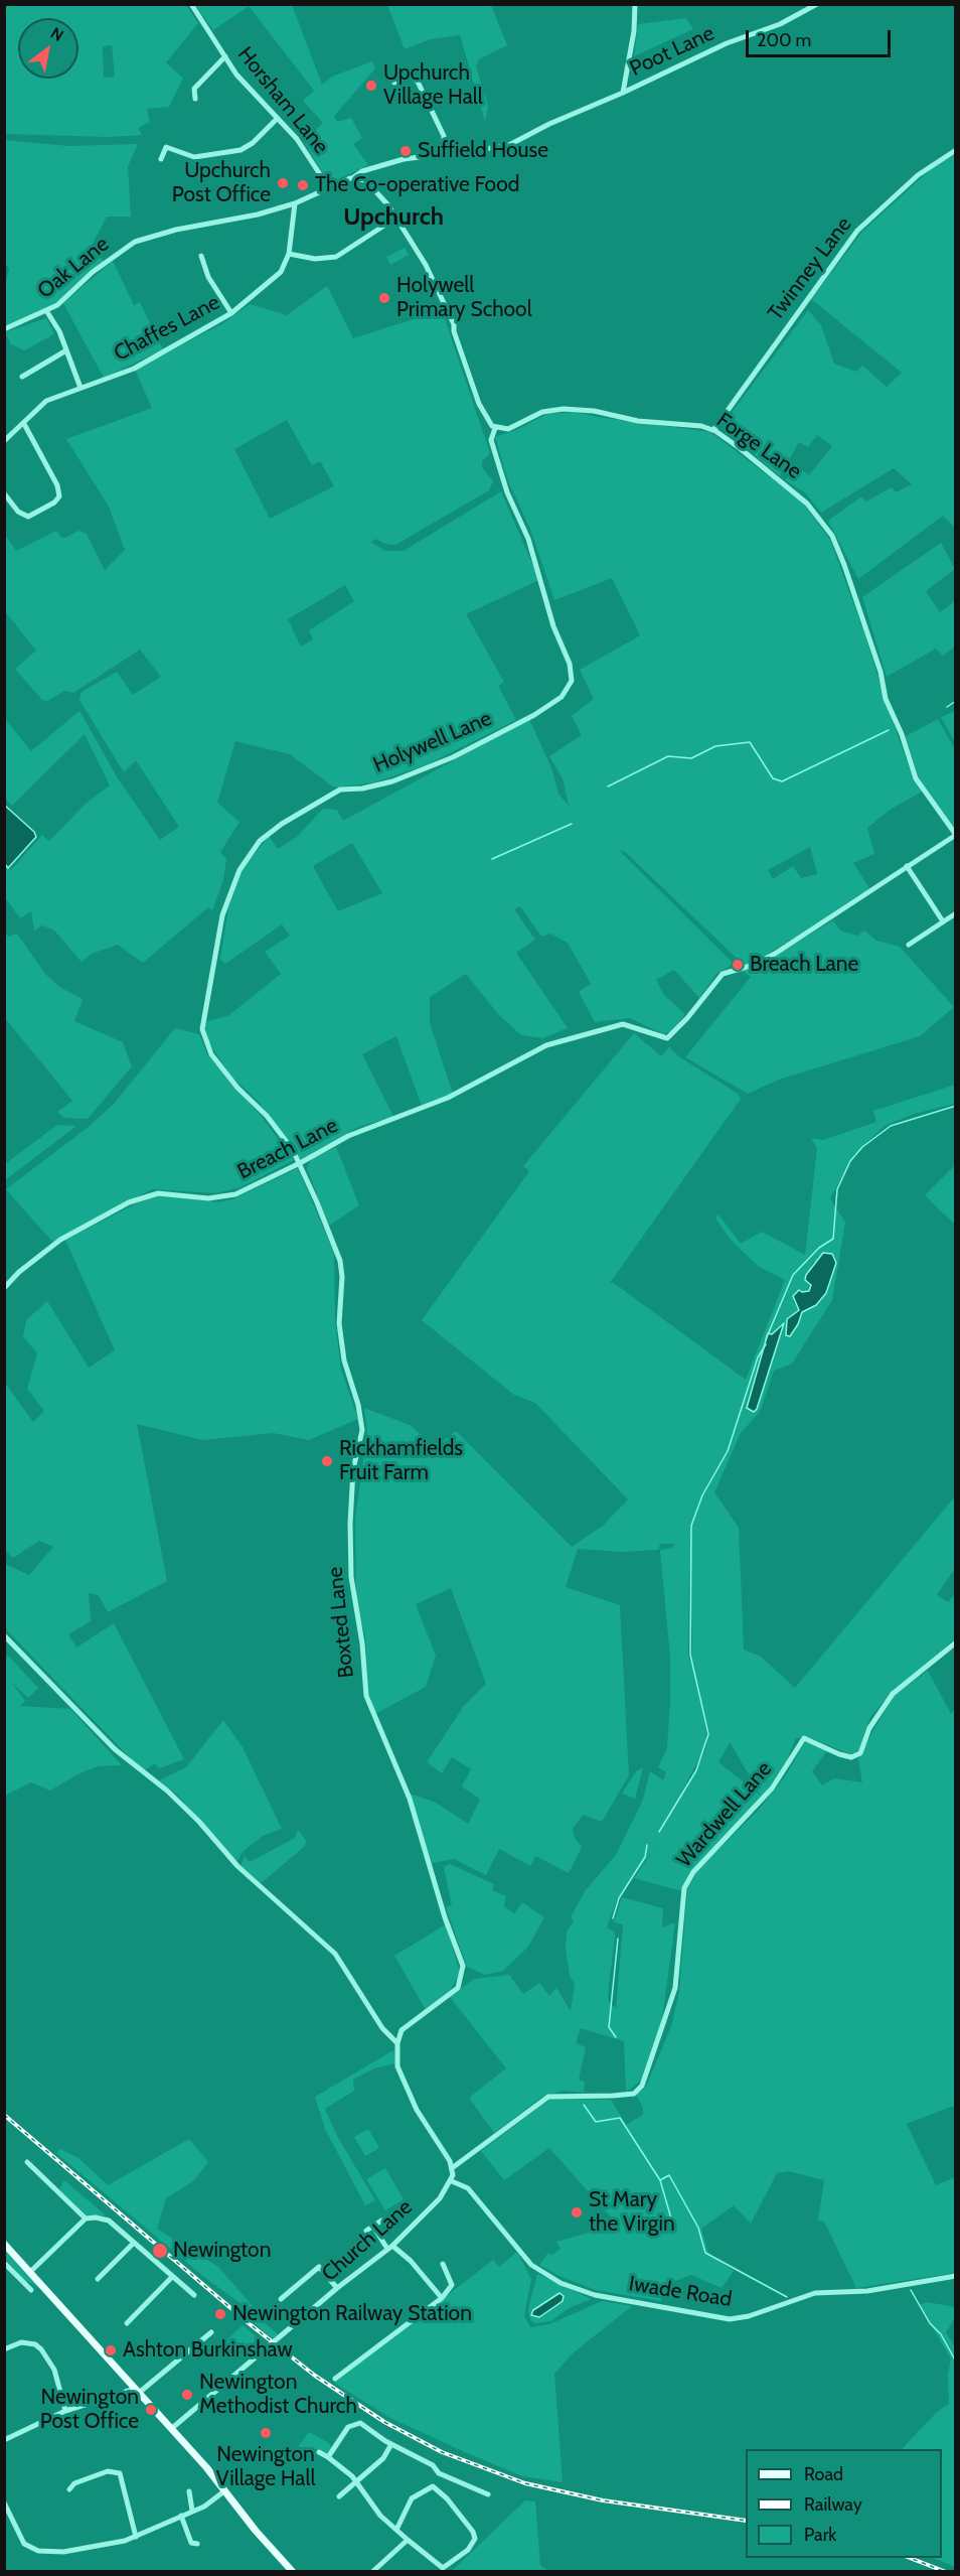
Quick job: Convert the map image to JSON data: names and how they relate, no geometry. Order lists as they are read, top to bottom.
{
  "streets": {
    "street": [
      "Poot Lane",
      "Horsham Lane",
      "Oak Lane",
      "Twinney Lane",
      "Chaffes Lane",
      "Forge Lane",
      "Holywell Lane",
      "Breach Lane",
      "Boxted Lane",
      "Wardwell Lane",
      "Church Lane",
      "Iwade Road"
    ]
  },
  "crossings": [
    ["Horsham Lane", "Oak Lane"],
    ["Oak Lane", "Chaffes Lane"],
    ["Twinney Lane", "Forge Lane"],
    ["Forge Lane", "Holywell Lane"],
    ["Forge Lane", "Breach Lane"],
    ["Holywell Lane", "Breach Lane"],
    ["Holywell Lane", "Boxted Lane"],
    ["Breach Lane", "Boxted Lane"],
    ["Church Lane", "Iwade Road"]
  ],
  "districts": ["Upchurch"],
  "places": [
    "Upchurch Village Hall",
    "Suffield House",
    "Upchurch Post Office",
    "The Co-operative Food",
    "Holywell Primary School",
    "Breach Lane",
    "Rickhamfields Fruit Farm",
    "St Mary the Virgin",
    "Newington",
    "Newington Railway Station",
    "Ashton Burkinshaw",
    "Newington Methodist Church",
    "Newington Post Office",
    "Newington Village Hall"
  ],
  "legend": ["Road", "Railway", "Park"],
  "scale_bar": "200 m",
  "north": "top right"
}
